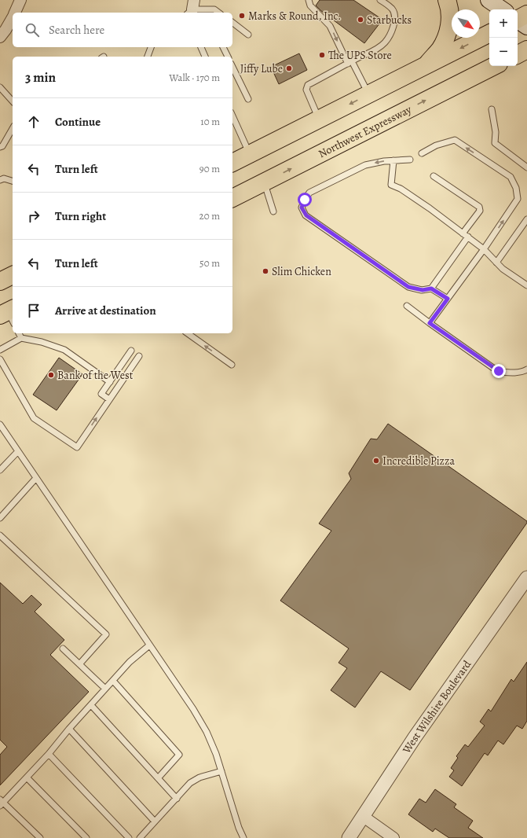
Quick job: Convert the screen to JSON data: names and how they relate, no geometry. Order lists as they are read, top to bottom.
{
  "streets": {
    "highway": ["Northwest Expressway"],
    "street": ["West Wilshire Boulevard"]
  },
  "places": [
    "Marks & Round, Inc.",
    "Starbucks",
    "The UPS Store",
    "Jiffy Lube",
    "Slim Chicken",
    "Bank of the West",
    "Incredible Pizza"
  ],
  "north": "bottom right",
  "page": {
    "map_buttons": ["+", "−"],
    "search": "Search here",
    "heading": ["3 min", "Walk · 170 m"],
    "list": [
      ["Continue", "10 m"],
      ["Turn left", "90 m"],
      ["Turn right", "20 m"],
      ["Turn left", "50 m"],
      "Arrive at destination"
    ]
  }
}
